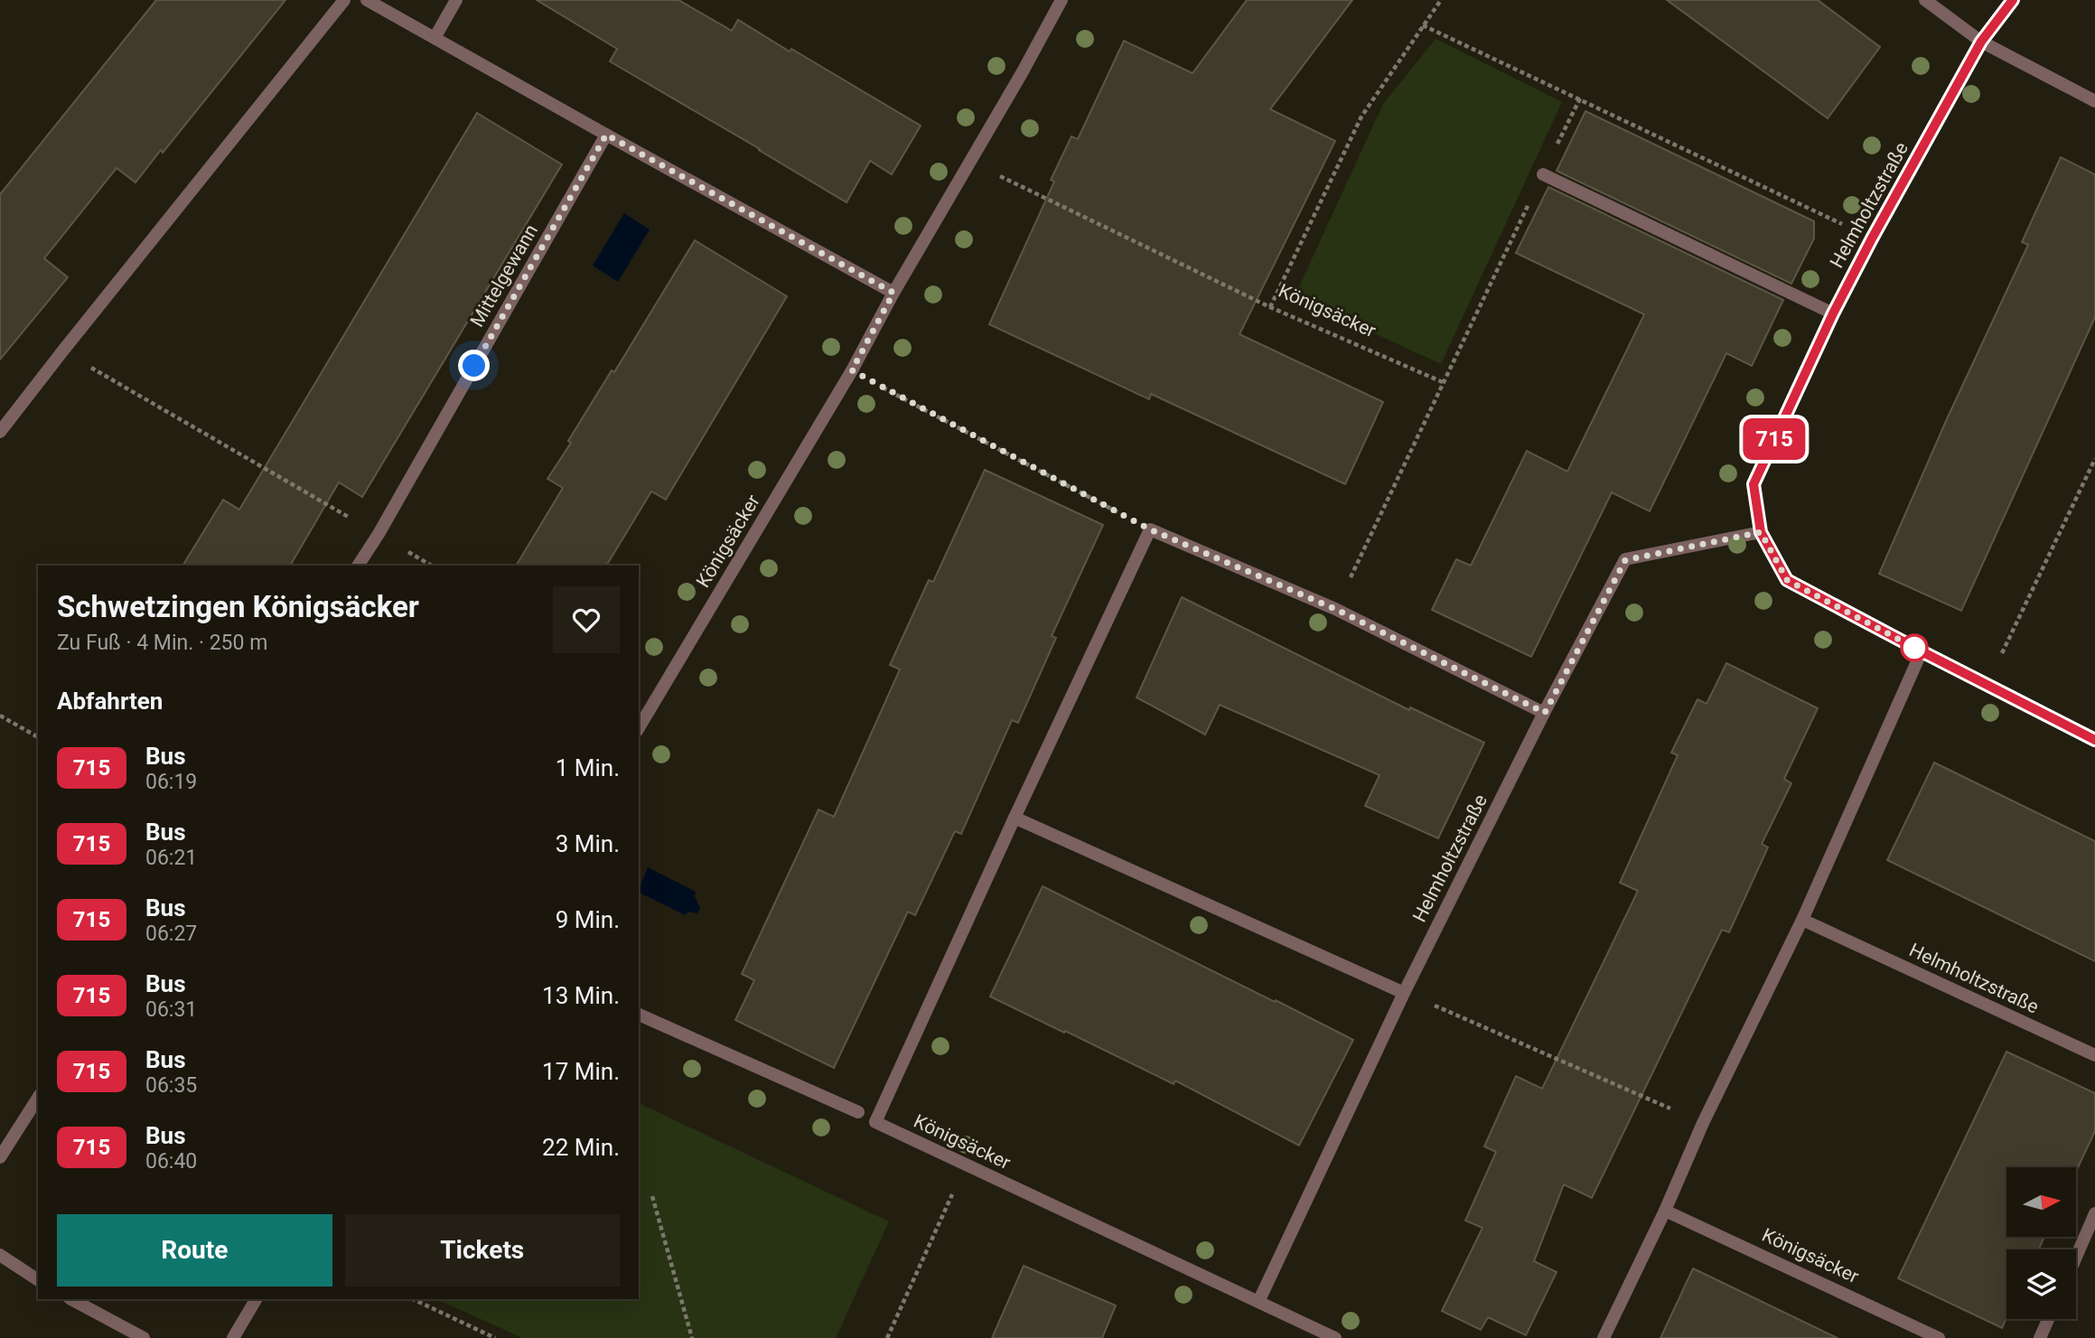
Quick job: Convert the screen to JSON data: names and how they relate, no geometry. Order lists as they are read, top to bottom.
{
  "streets": {
    "street": ["Helmholtzstraße", "Mittelgewann", "Königsäcker"]
  },
  "crossings": [
    ["Helmholtzstraße", "Königsäcker"]
  ],
  "lines": ["bus line 715"],
  "north": "right",
  "page": {
    "on_map": "715",
    "heading": [
      ["Schwetzingen Königsäcker", "Zu Fuß · 4 Min. · 250 m"],
      "Abfahrten"
    ],
    "list": [
      {
        "mark": "715",
        "name": "Bus",
        "note": "06:19",
        "value": "1 Min."
      },
      {
        "mark": "715",
        "name": "Bus",
        "note": "06:21",
        "value": "3 Min."
      },
      {
        "mark": "715",
        "name": "Bus",
        "note": "06:27",
        "value": "9 Min."
      },
      {
        "mark": "715",
        "name": "Bus",
        "note": "06:31",
        "value": "13 Min."
      },
      {
        "mark": "715",
        "name": "Bus",
        "note": "06:35",
        "value": "17 Min."
      },
      {
        "mark": "715",
        "name": "Bus",
        "note": "06:40",
        "value": "22 Min."
      }
    ],
    "buttons": ["Route", "Tickets"]
  }
}
